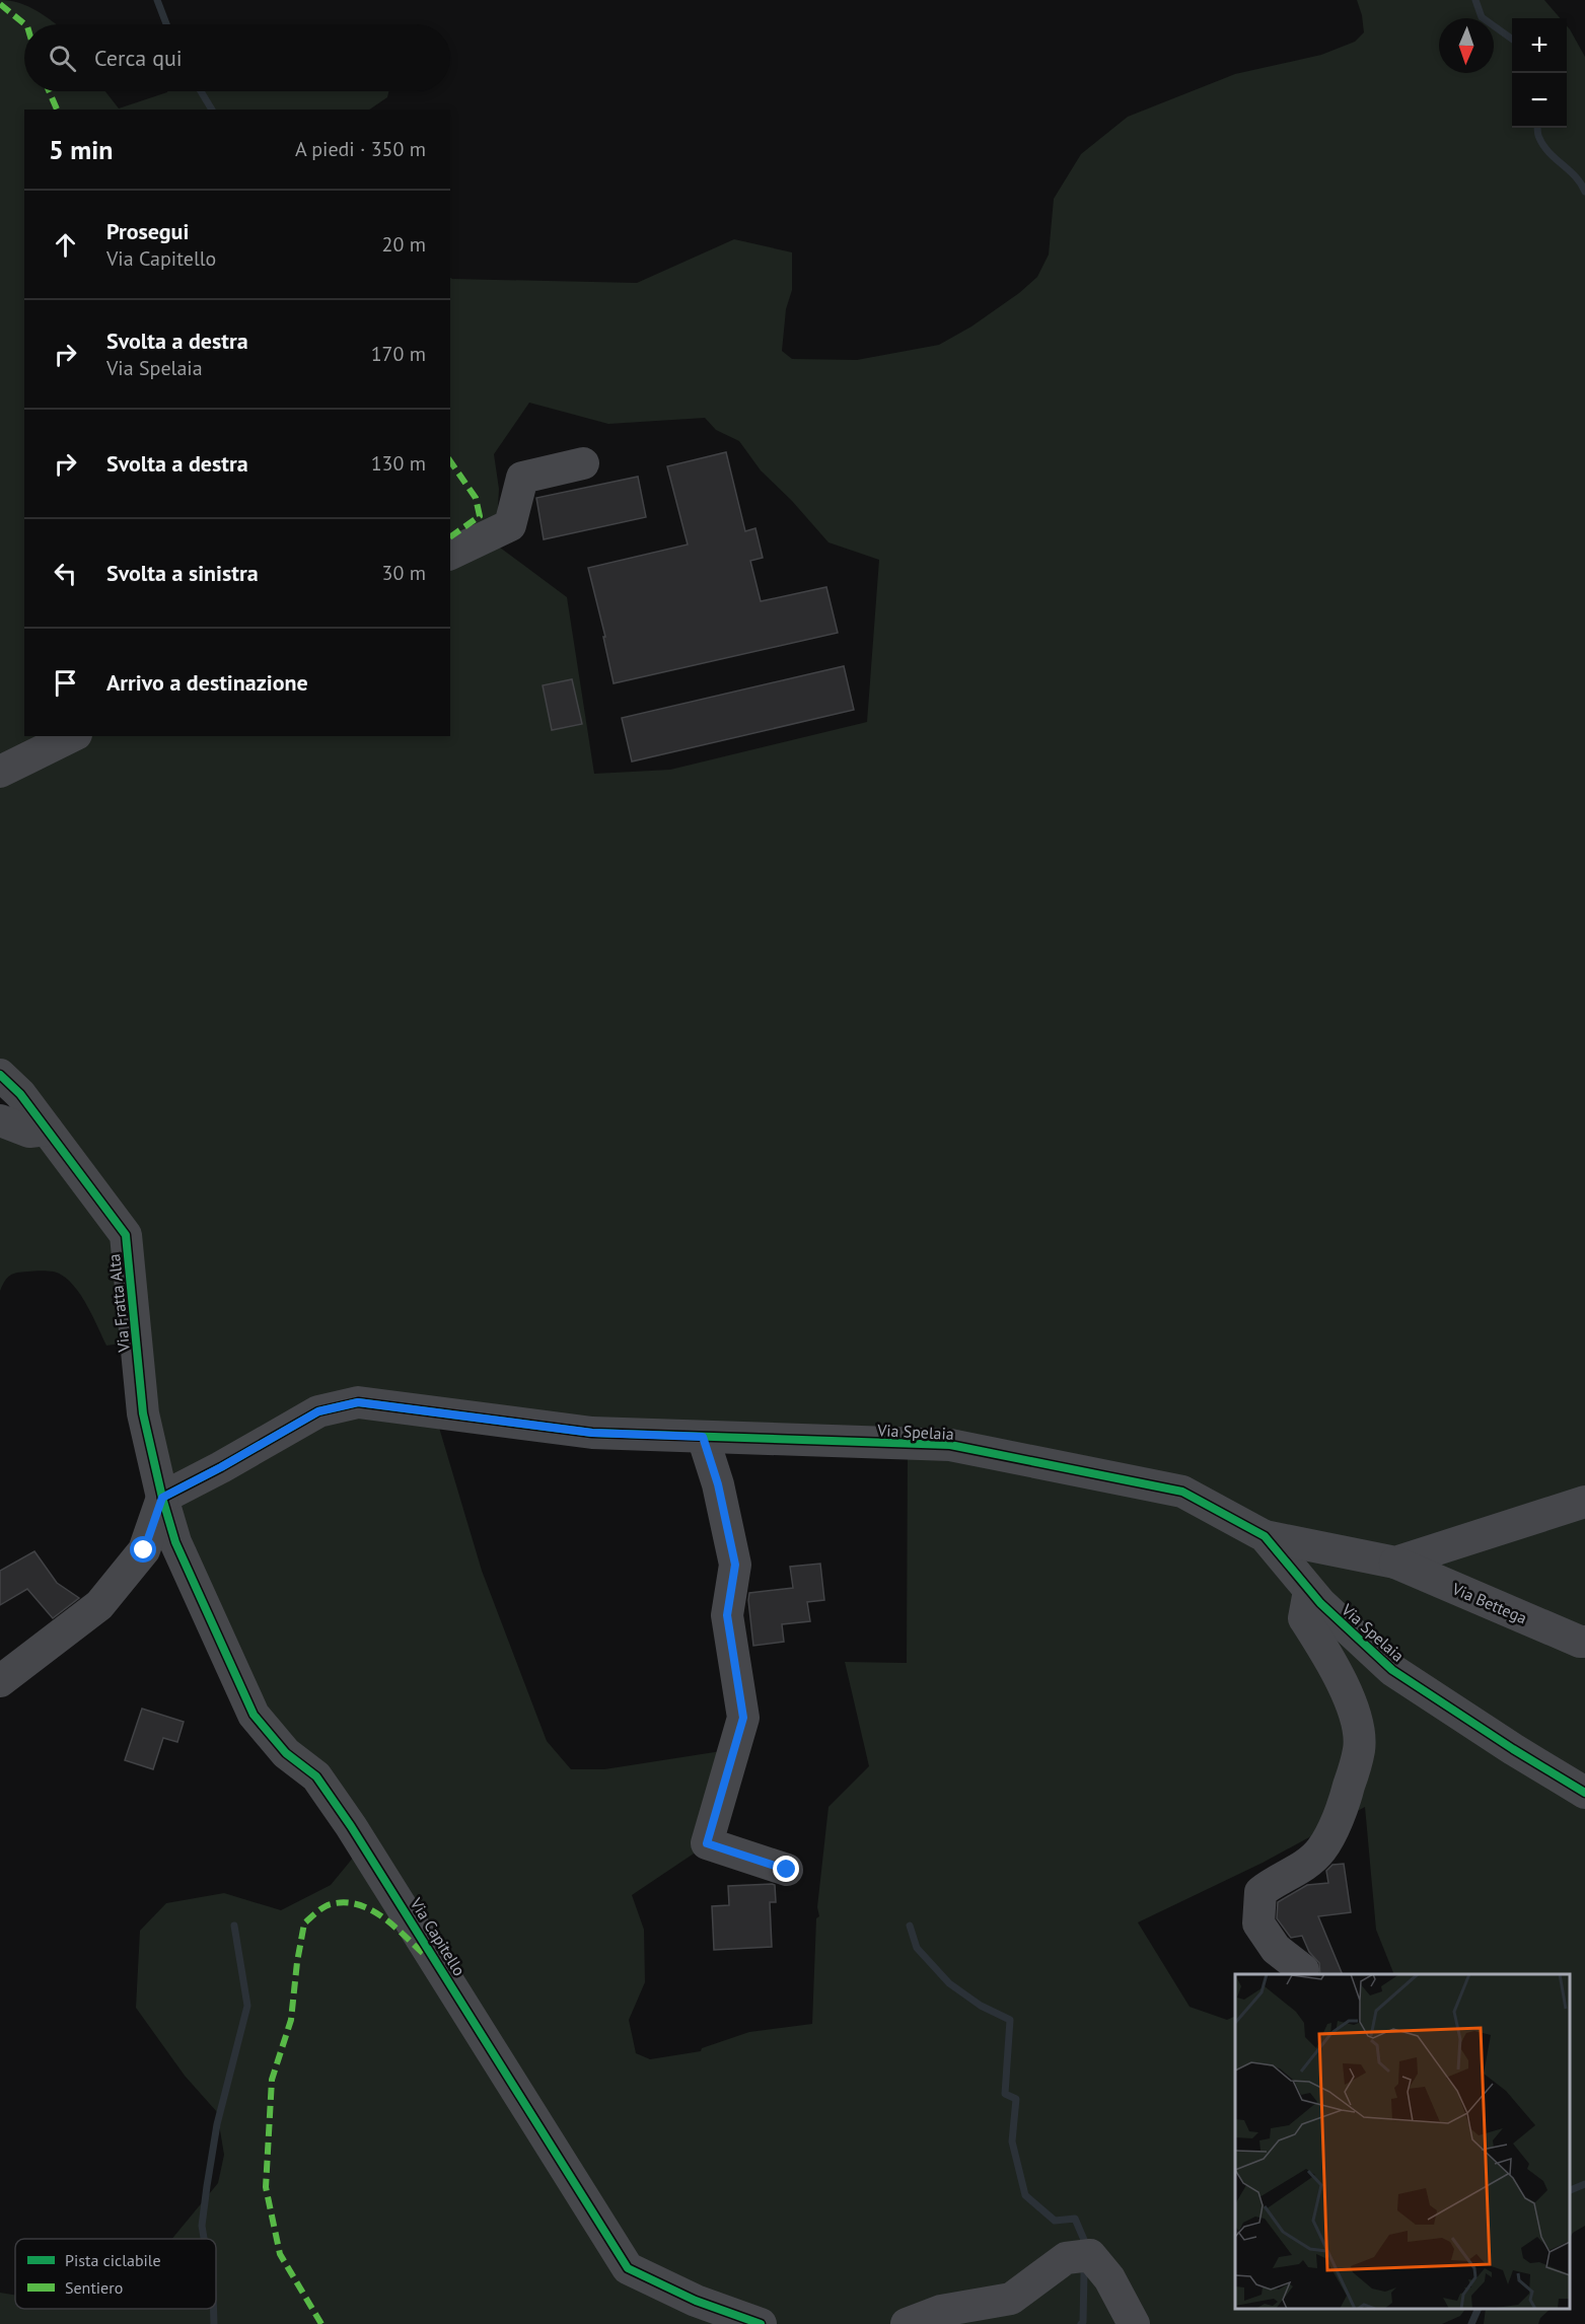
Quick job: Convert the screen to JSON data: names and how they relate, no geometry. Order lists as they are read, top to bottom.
{
  "streets": {
    "street": [
      "Via Fratta Alta",
      "Via Spelaia",
      "Via Bettega",
      "Via Capitello"
    ]
  },
  "crossings": [
    ["Via Fratta Alta", "Via Spelaia"],
    ["Via Fratta Alta", "Via Capitello"],
    ["Via Spelaia", "Via Bettega"],
    ["Via Spelaia", "Via Capitello"]
  ],
  "legend": ["Pista ciclabile", "Sentiero"],
  "north": "bottom",
  "page": {
    "map_buttons": ["+", "−"],
    "search": "Cerca qui",
    "heading": ["5 min", "A piedi · 350 m"],
    "list": [
      ["Prosegui", "Via Capitello", "20 m"],
      ["Svolta a destra", "Via Spelaia", "170 m"],
      ["Svolta a destra", "130 m"],
      ["Svolta a sinistra", "30 m"],
      "Arrivo a destinazione"
    ]
  }
}
